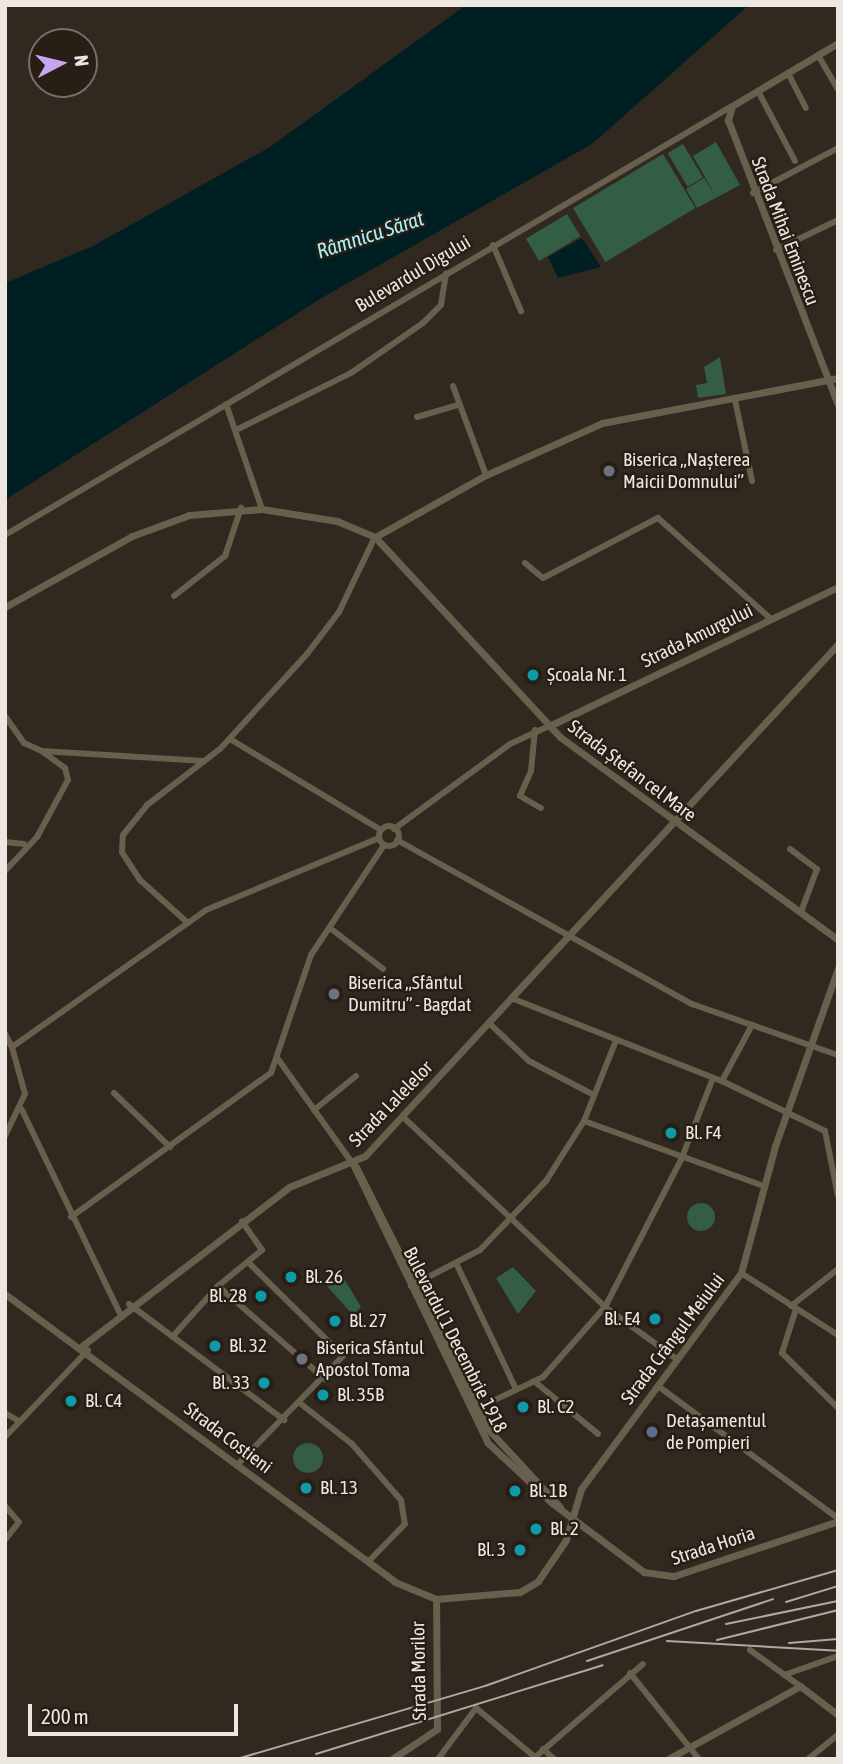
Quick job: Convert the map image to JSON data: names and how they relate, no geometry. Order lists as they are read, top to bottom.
{
  "streets": {
    "street": [
      "Strada Mihai Eminescu",
      "Bulevardul Digului",
      "Strada Amurgului",
      "Strada Ștefan cel Mare",
      "Strada Lalelelor",
      "Strada Crângul Meiului",
      "Bulevardul 1 Decembrie 1918",
      "Strada Costieni",
      "Strada Horia",
      "Strada Morilor"
    ]
  },
  "crossings": [
    ["Strada Mihai Eminescu", "Bulevardul Digului"],
    ["Strada Amurgului", "Strada Ștefan cel Mare"],
    ["Strada Ștefan cel Mare", "Strada Lalelelor"],
    ["Strada Lalelelor", "Bulevardul 1 Decembrie 1918"],
    ["Strada Lalelelor", "Strada Costieni"],
    ["Strada Crângul Meiului", "Bulevardul 1 Decembrie 1918"],
    ["Strada Crângul Meiului", "Strada Costieni"],
    ["Strada Crângul Meiului", "Strada Horia"],
    ["Strada Crângul Meiului", "Strada Morilor"],
    ["Bulevardul 1 Decembrie 1918", "Strada Horia"],
    ["Strada Costieni", "Strada Morilor"]
  ],
  "water": ["Râmnicu Sărat"],
  "places": [
    "Biserica „Nașterea Maicii Domnului”",
    "Școala Nr. 1",
    "Biserica „Sfântul Dumitru” - Bagdat",
    "Bl. F4",
    "Bl. 26",
    "Bl. 28",
    "Bl. E4",
    "Bl. 27",
    "Bl. 32",
    "Biserica Sfântul Apostol Toma",
    "Bl. 33",
    "Bl. 35B",
    "Bl. C4",
    "Bl. C2",
    "Detașamentul de Pompieri",
    "Bl. 13",
    "Bl. 1B",
    "Bl. 2",
    "Bl. 3"
  ],
  "scale_bar": "200 m",
  "north": "right"
}
